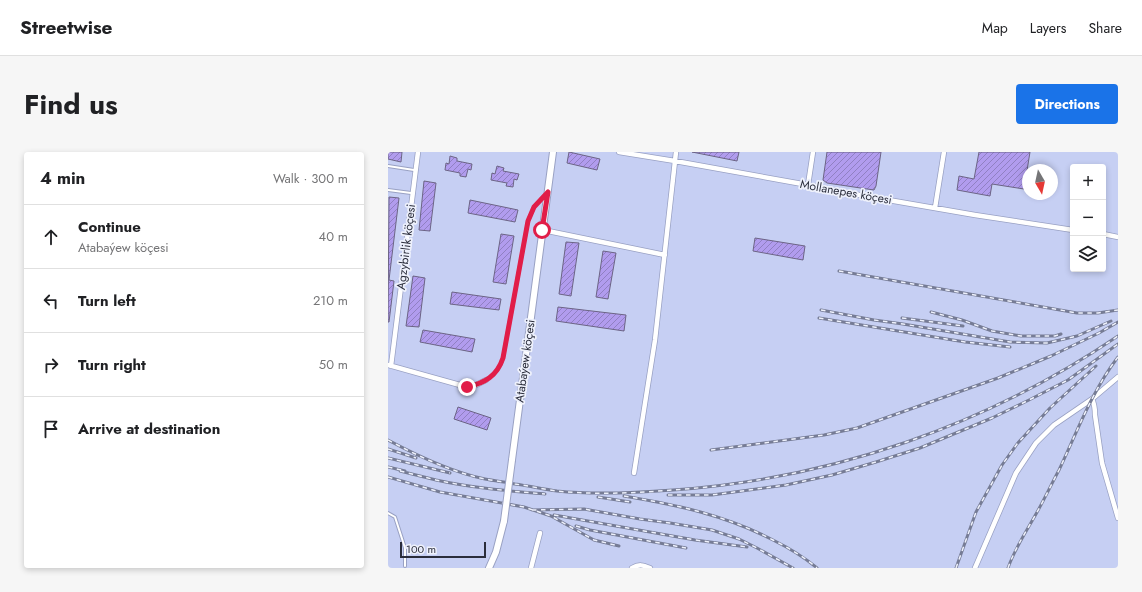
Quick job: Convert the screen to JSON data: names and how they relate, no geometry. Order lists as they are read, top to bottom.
{
  "streets": {
    "main road": ["Atabaýew köçesi"],
    "street": ["Mollanepes köçesi", "Agzybirlik köçesi"]
  },
  "scale_bar": "100 m",
  "north": "bottom",
  "page": {
    "header": "Streetwise",
    "nav": ["Map", "Layers", "Share"],
    "title": "Find us",
    "buttons": "Directions",
    "heading": ["4 min", "Walk · 300 m"],
    "map_buttons": ["+", "−"],
    "list": [
      ["Continue", "Atabaýew köçesi", "40 m"],
      ["Turn left", "210 m"],
      ["Turn right", "50 m"],
      "Arrive at destination"
    ],
    "scale": "100 m"
  }
}
